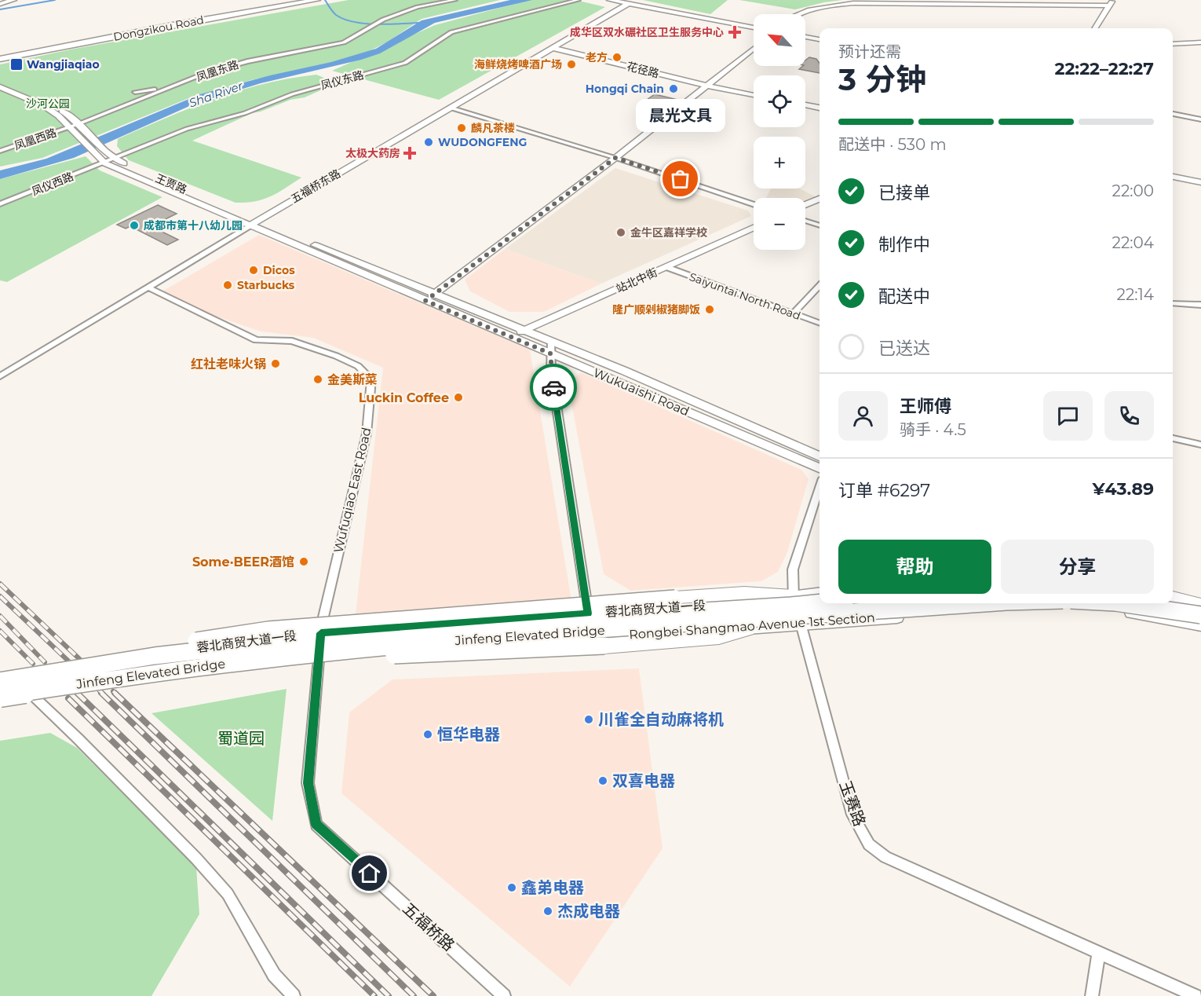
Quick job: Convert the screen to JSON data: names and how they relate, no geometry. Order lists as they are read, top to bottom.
{
  "streets": {
    "highway": ["Jinfeng Elevated Bridge"],
    "main road": [
      "Dongzikou Road",
      "花径路",
      "王贾路",
      "五福桥东路",
      "站北中街",
      "Wukuaishi Road",
      "蓉北商贸大道一段",
      "Rongbei Shangmao Avenue 1st Section"
    ],
    "street": [
      "凤凰东路",
      "凤仪东路",
      "凤凰西路",
      "凤仪西路",
      "Saiyuntai North Road",
      "Wufuqiao East Road",
      "玉赛路",
      "五福桥路"
    ]
  },
  "crossings": [
    ["花径路", "五福桥东路"],
    ["凤凰东路", "凤凰西路"],
    ["凤凰东路", "王贾路"],
    ["凤仪东路", "凤仪西路"],
    ["凤仪东路", "王贾路"],
    ["王贾路", "五福桥东路"],
    ["王贾路", "Wukuaishi Road"],
    ["五福桥东路", "Wukuaishi Road"],
    ["五福桥东路", "Wufuqiao East Road"],
    ["站北中街", "Saiyuntai North Road"],
    ["站北中街", "Wukuaishi Road"],
    ["Wufuqiao East Road", "蓉北商贸大道一段"],
    ["Wufuqiao East Road", "五福桥路"],
    ["蓉北商贸大道一段", "玉赛路"],
    ["蓉北商贸大道一段", "五福桥路"],
    ["Rongbei Shangmao Avenue 1st Section", "玉赛路"],
    ["Rongbei Shangmao Avenue 1st Section", "五福桥路"]
  ],
  "water": ["Sha River"],
  "parks": ["沙河公园", "蜀道园"],
  "places": {
    "health": ["成华区双水碾社区卫生服务中心", "太极大药房"],
    "other": [
      "老方",
      "海鲜烧烤啤酒广场",
      "Hongqi Chain",
      "麟凡茶楼",
      "WUDONGFENG",
      "晨光文具",
      "成都市第十八幼儿园",
      "金牛区嘉祥学校",
      "Dicos",
      "Starbucks",
      "隆广顺剁椒猪脚饭",
      "红社老味火锅",
      "金美斯菜",
      "Luckin Coffee",
      "Some·BEER酒馆",
      "川雀全自动麻将机",
      "恒华电器",
      "双喜电器",
      "鑫弟电器",
      "杰成电器"
    ],
    "transit": ["Wangjiaqiao"]
  },
  "north": "top left",
  "page": {
    "map_buttons": ["+", "−"],
    "heading": ["3 分钟", "预计还需", "22:22–22:27"],
    "panel": [
      "王师傅",
      "骑手 · 4.5",
      "订单 #6297",
      "¥43.89"
    ],
    "bubble": "晨光文具",
    "bar": "配送中 · 530 m",
    "list": [
      ["已接单", "22:00"],
      ["制作中", "22:04"],
      ["配送中", "22:14"],
      "已送达"
    ],
    "buttons": ["帮助", "分享"]
  }
}
